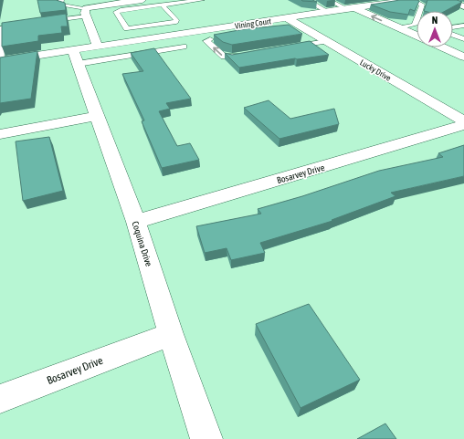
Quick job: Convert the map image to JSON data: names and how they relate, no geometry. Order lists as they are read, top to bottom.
{
  "streets": {
    "street": [
      "Vining Court",
      "Lucky Drive",
      "Bosarvey Drive",
      "Coquina Drive"
    ]
  },
  "crossings": [
    ["Vining Court", "Lucky Drive"],
    ["Vining Court", "Coquina Drive"],
    ["Bosarvey Drive", "Coquina Drive"]
  ],
  "north": "top"
}
